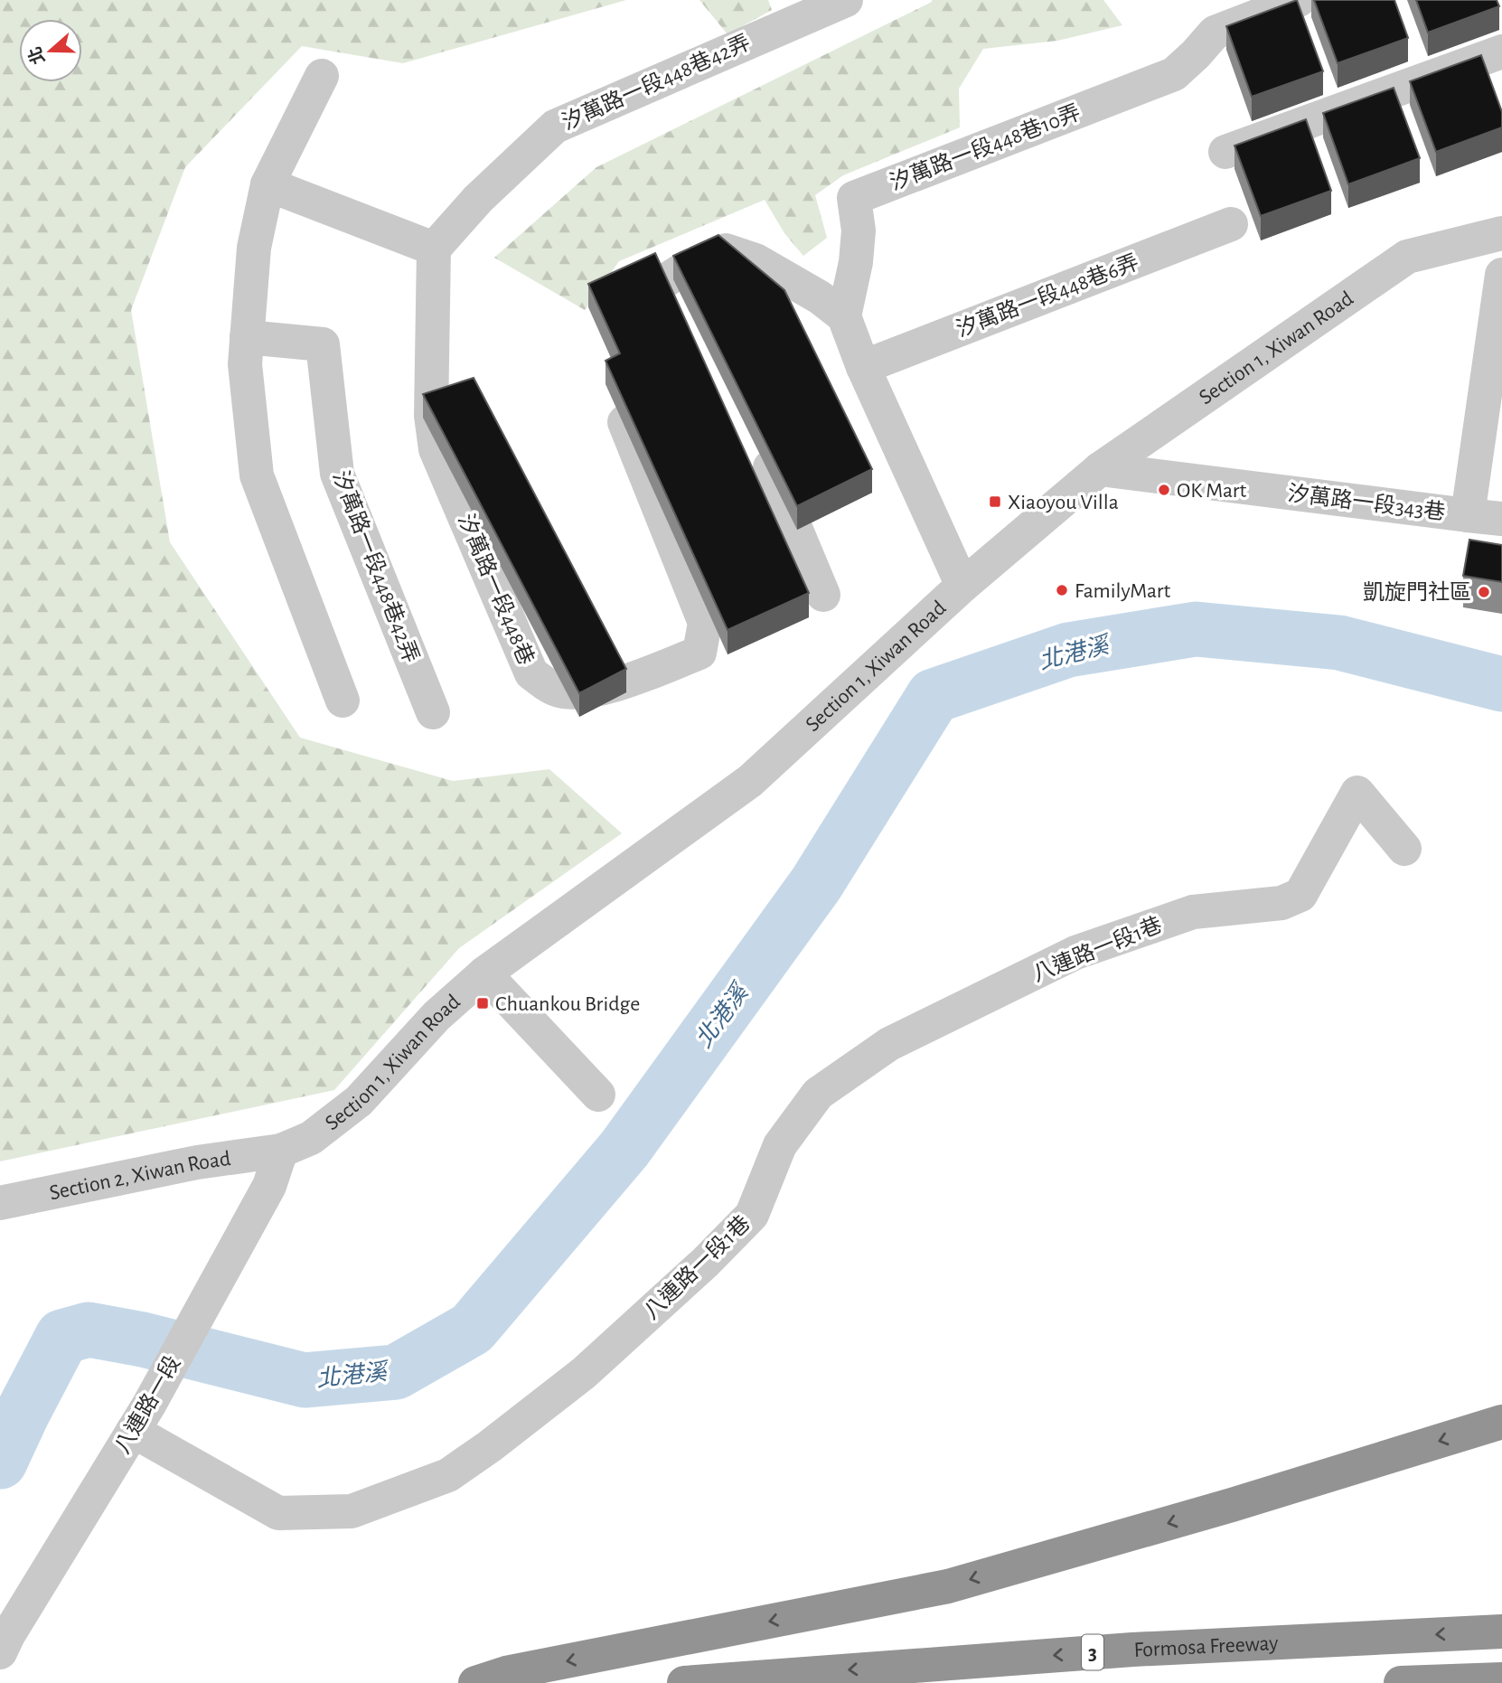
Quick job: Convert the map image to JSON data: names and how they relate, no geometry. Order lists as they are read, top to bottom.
{
  "streets": {
    "highway": ["Formosa Freeway", "3"],
    "street": [
      "汐萬路一段448巷42弄",
      "汐萬路一段448巷10弄",
      "汐萬路一段448巷6弄",
      "Section 1, Xiwan Road",
      "汐萬路一段343巷",
      "汐萬路一段448巷",
      "八連路一段1巷",
      "Section 2, Xiwan Road",
      "八連路一段"
    ]
  },
  "crossings": [
    ["汐萬路一段448巷42弄", "汐萬路一段448巷"],
    ["Section 1, Xiwan Road", "汐萬路一段343巷"],
    ["Section 1, Xiwan Road", "Section 2, Xiwan Road"],
    ["Section 1, Xiwan Road", "八連路一段"],
    ["八連路一段1巷", "八連路一段"],
    ["Section 2, Xiwan Road", "八連路一段"]
  ],
  "water": ["北港溪"],
  "places": {
    "other": ["OK Mart", "FamilyMart", "凱旋門社區"],
    "transit": ["Xiaoyou Villa", "Chuankou Bridge"]
  },
  "north": "left"
}
